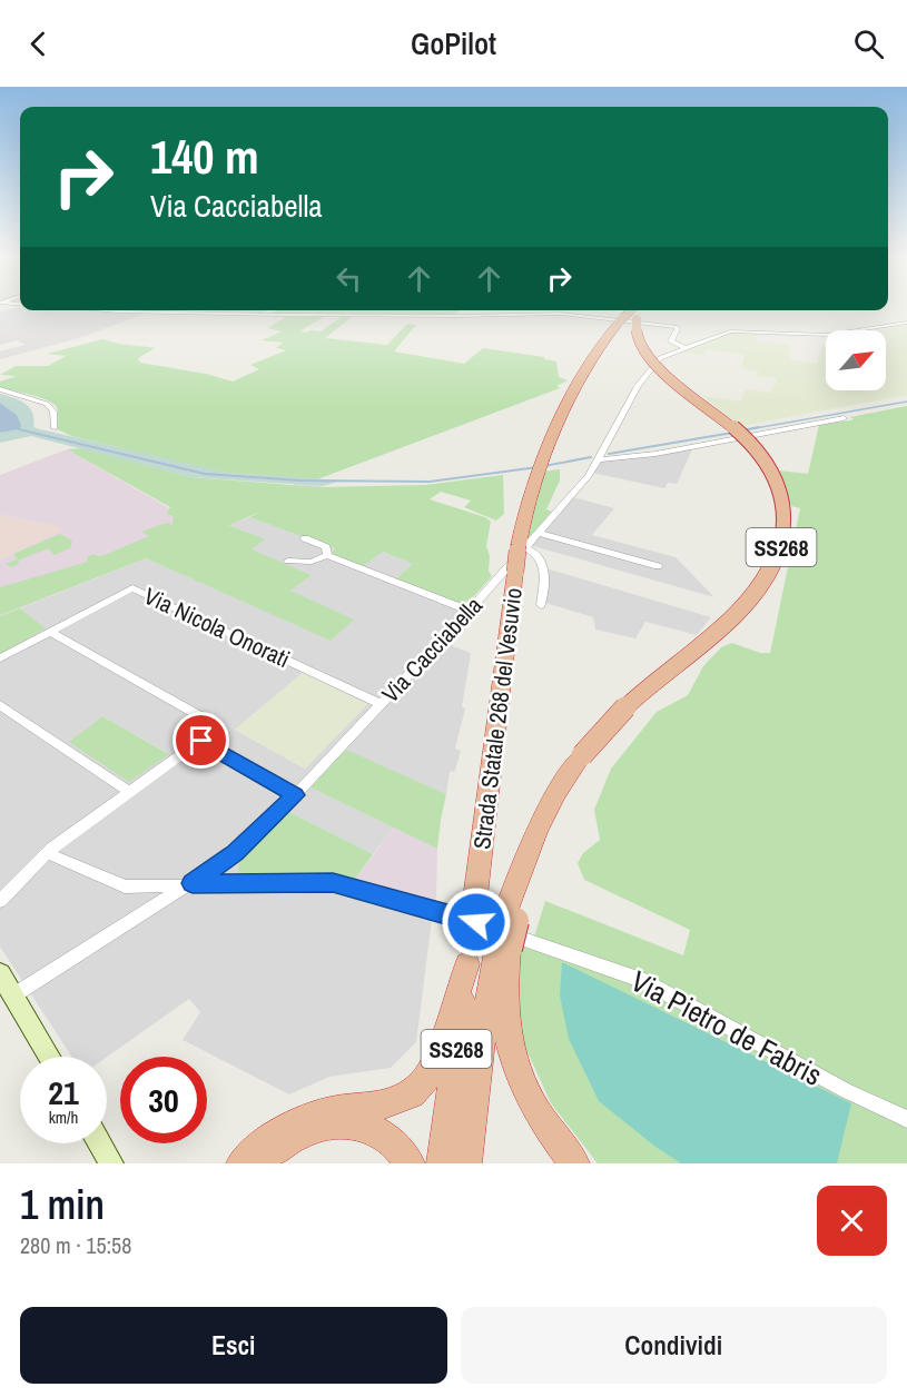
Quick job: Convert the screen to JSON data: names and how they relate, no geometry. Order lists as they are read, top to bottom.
{
  "streets": {
    "highway": ["SS268", "Strada Statale 268 del Vesuvio"],
    "street": ["Via Nicola Onorati", "Via Cacciabella", "Via Pietro de Fabris"]
  },
  "crossings": [
    ["SS268", "Strada Statale 268 del Vesuvio"],
    ["Via Nicola Onorati", "Via Cacciabella"],
    ["Via Cacciabella", "Strada Statale 268 del Vesuvio"],
    ["Via Cacciabella", "Via Pietro de Fabris"]
  ],
  "north": "top right",
  "page": {
    "header": "GoPilot",
    "turn": ["140 m", "Via Cacciabella"],
    "speed": "21 km/h",
    "limit": "30",
    "heading": ["1 min", "280 m · 15:58"],
    "buttons": ["Esci", "Condividi"]
  }
}
